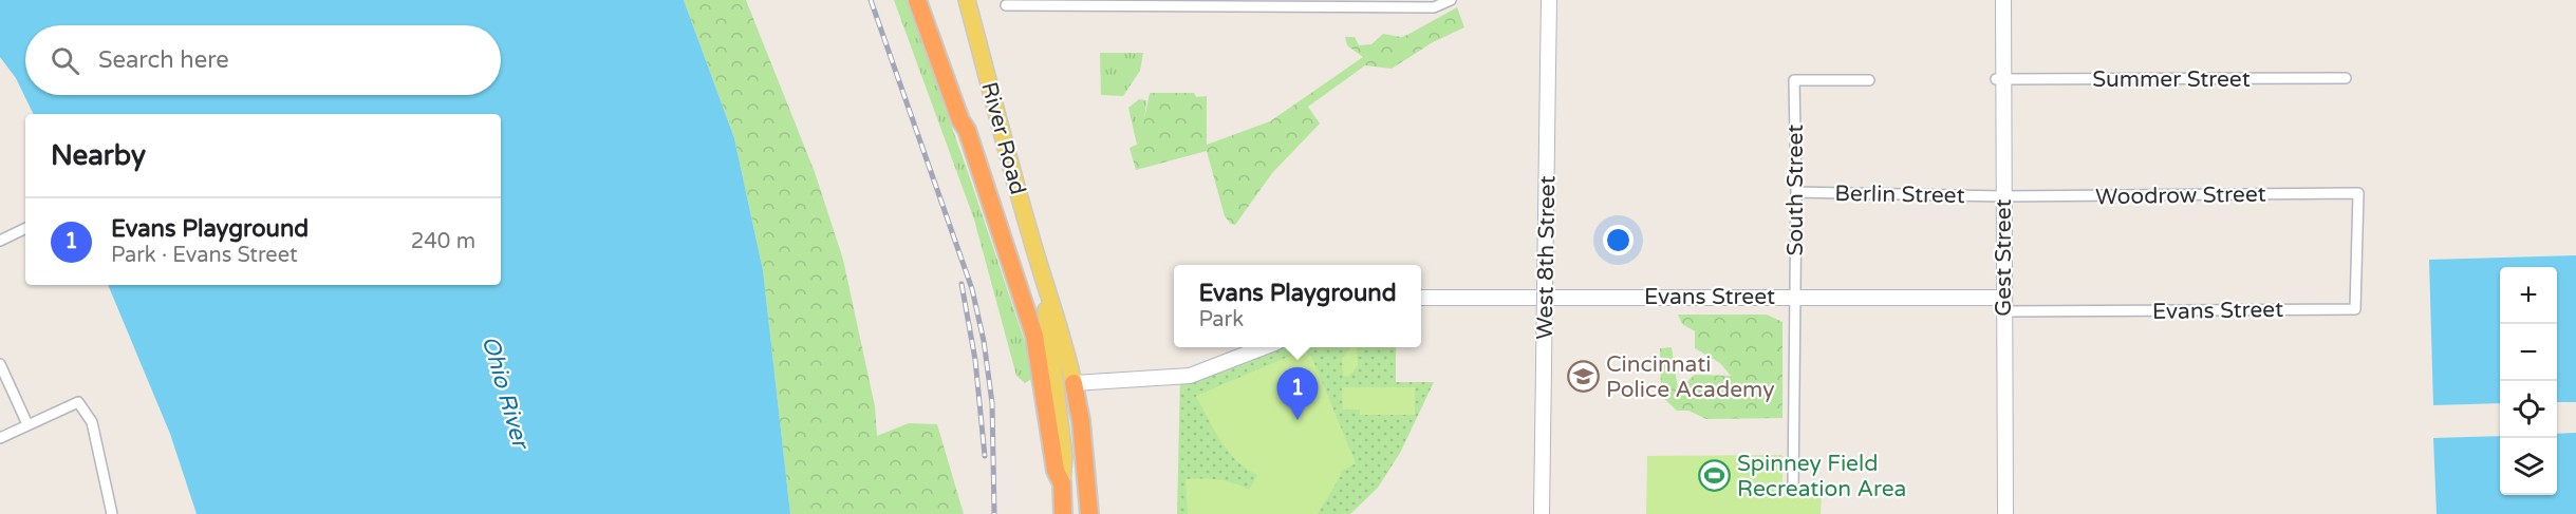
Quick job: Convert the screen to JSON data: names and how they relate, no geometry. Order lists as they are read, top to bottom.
{
  "streets": {
    "main road": ["River Road"],
    "street": [
      "Summer Street",
      "South Street",
      "Berlin Street",
      "Woodrow Street",
      "West 8th Street",
      "Gest Street",
      "Evans Street"
    ]
  },
  "crossings": [
    ["Summer Street", "Gest Street"],
    ["South Street", "Berlin Street"],
    ["South Street", "Evans Street"],
    ["Berlin Street", "Woodrow Street"],
    ["Berlin Street", "Gest Street"],
    ["Woodrow Street", "Gest Street"],
    ["Woodrow Street", "Evans Street"],
    ["Gest Street", "Evans Street"]
  ],
  "water": ["Ohio River"],
  "places": {
    "school or university": ["Cincinnati Police Academy"],
    "sports": ["Spinney Field Recreation Area"]
  },
  "page": {
    "search": "Search here",
    "heading": "Nearby",
    "list": [
      {
        "mark": "1",
        "name": "Evans Playground",
        "note": "Park · Evans Street",
        "value": "240 m"
      }
    ],
    "popup": ["Evans Playground", "Park"],
    "map_buttons": ["+", "−"],
    "pins": "1"
  }
}
